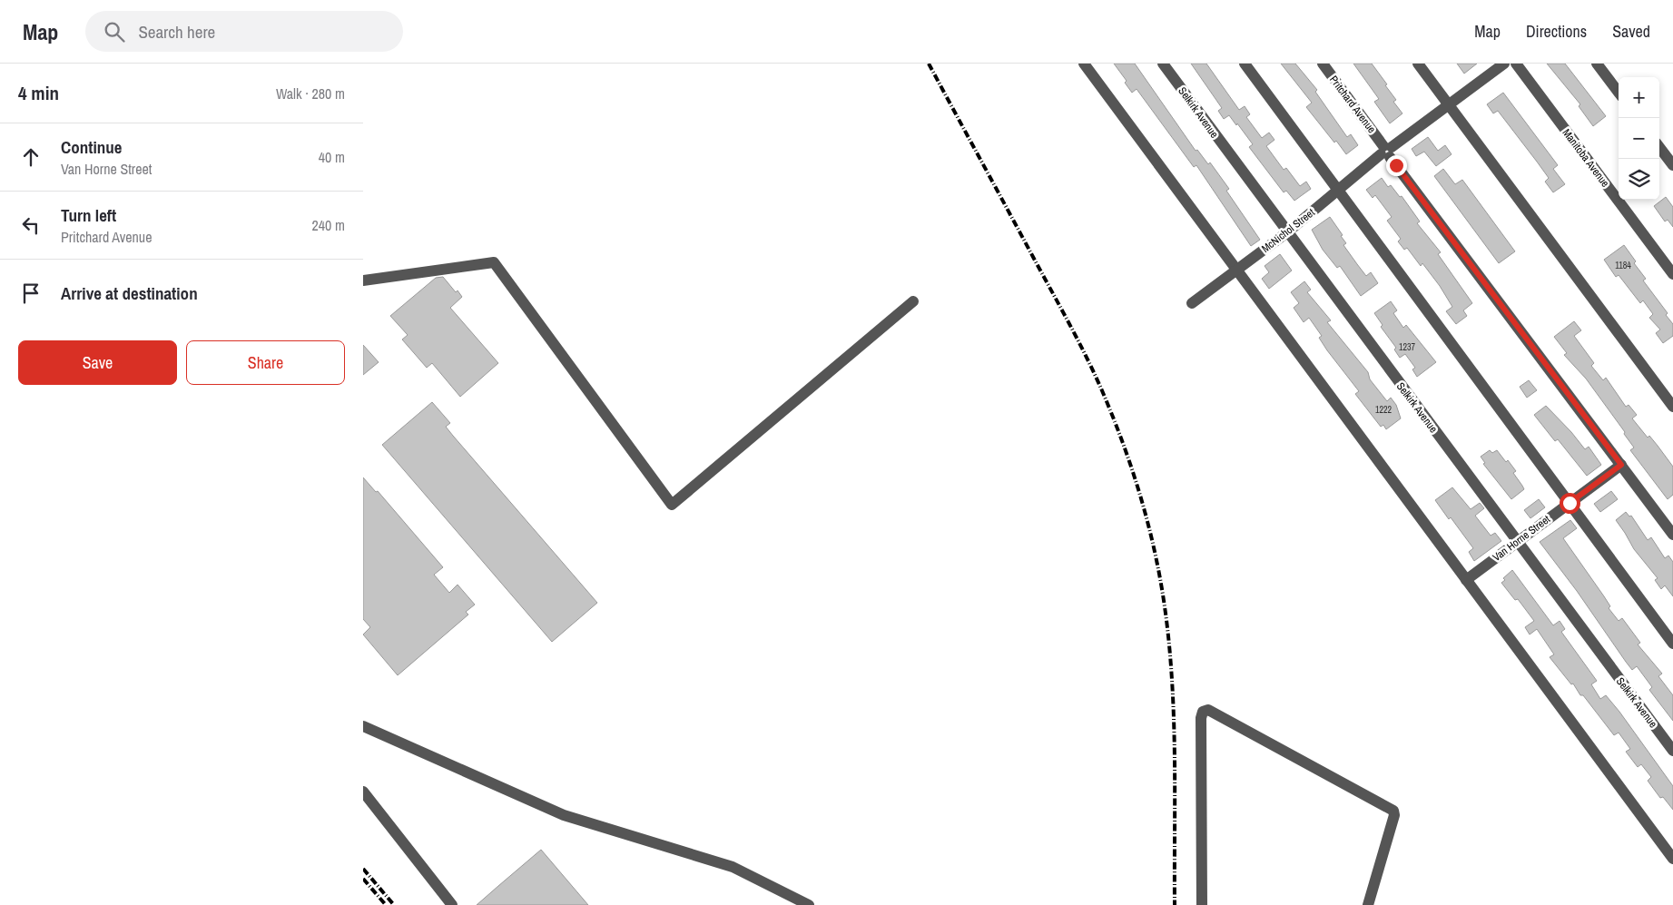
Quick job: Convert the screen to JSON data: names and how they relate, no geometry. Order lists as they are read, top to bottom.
{
  "streets": {
    "street": [
      "Pritchard Avenue",
      "Selkirk Avenue",
      "Manitoba Avenue",
      "McNichol Street",
      "Van Horne Street"
    ]
  },
  "crossings": [
    ["Pritchard Avenue", "McNichol Street"],
    ["Pritchard Avenue", "Van Horne Street"],
    ["Selkirk Avenue", "McNichol Street"],
    ["Selkirk Avenue", "Van Horne Street"]
  ],
  "house_numbers": ["1184", "1237", "1222"],
  "page": {
    "header": "Map",
    "search": "Search here",
    "nav": ["Map", "Directions", "Saved"],
    "heading": ["4 min", "Walk · 280 m"],
    "map_buttons": ["+", "−"],
    "list": [
      ["Continue", "Van Horne Street", "40 m"],
      ["Turn left", "Pritchard Avenue", "240 m"],
      "Arrive at destination"
    ],
    "buttons": ["Save", "Share"]
  }
}
